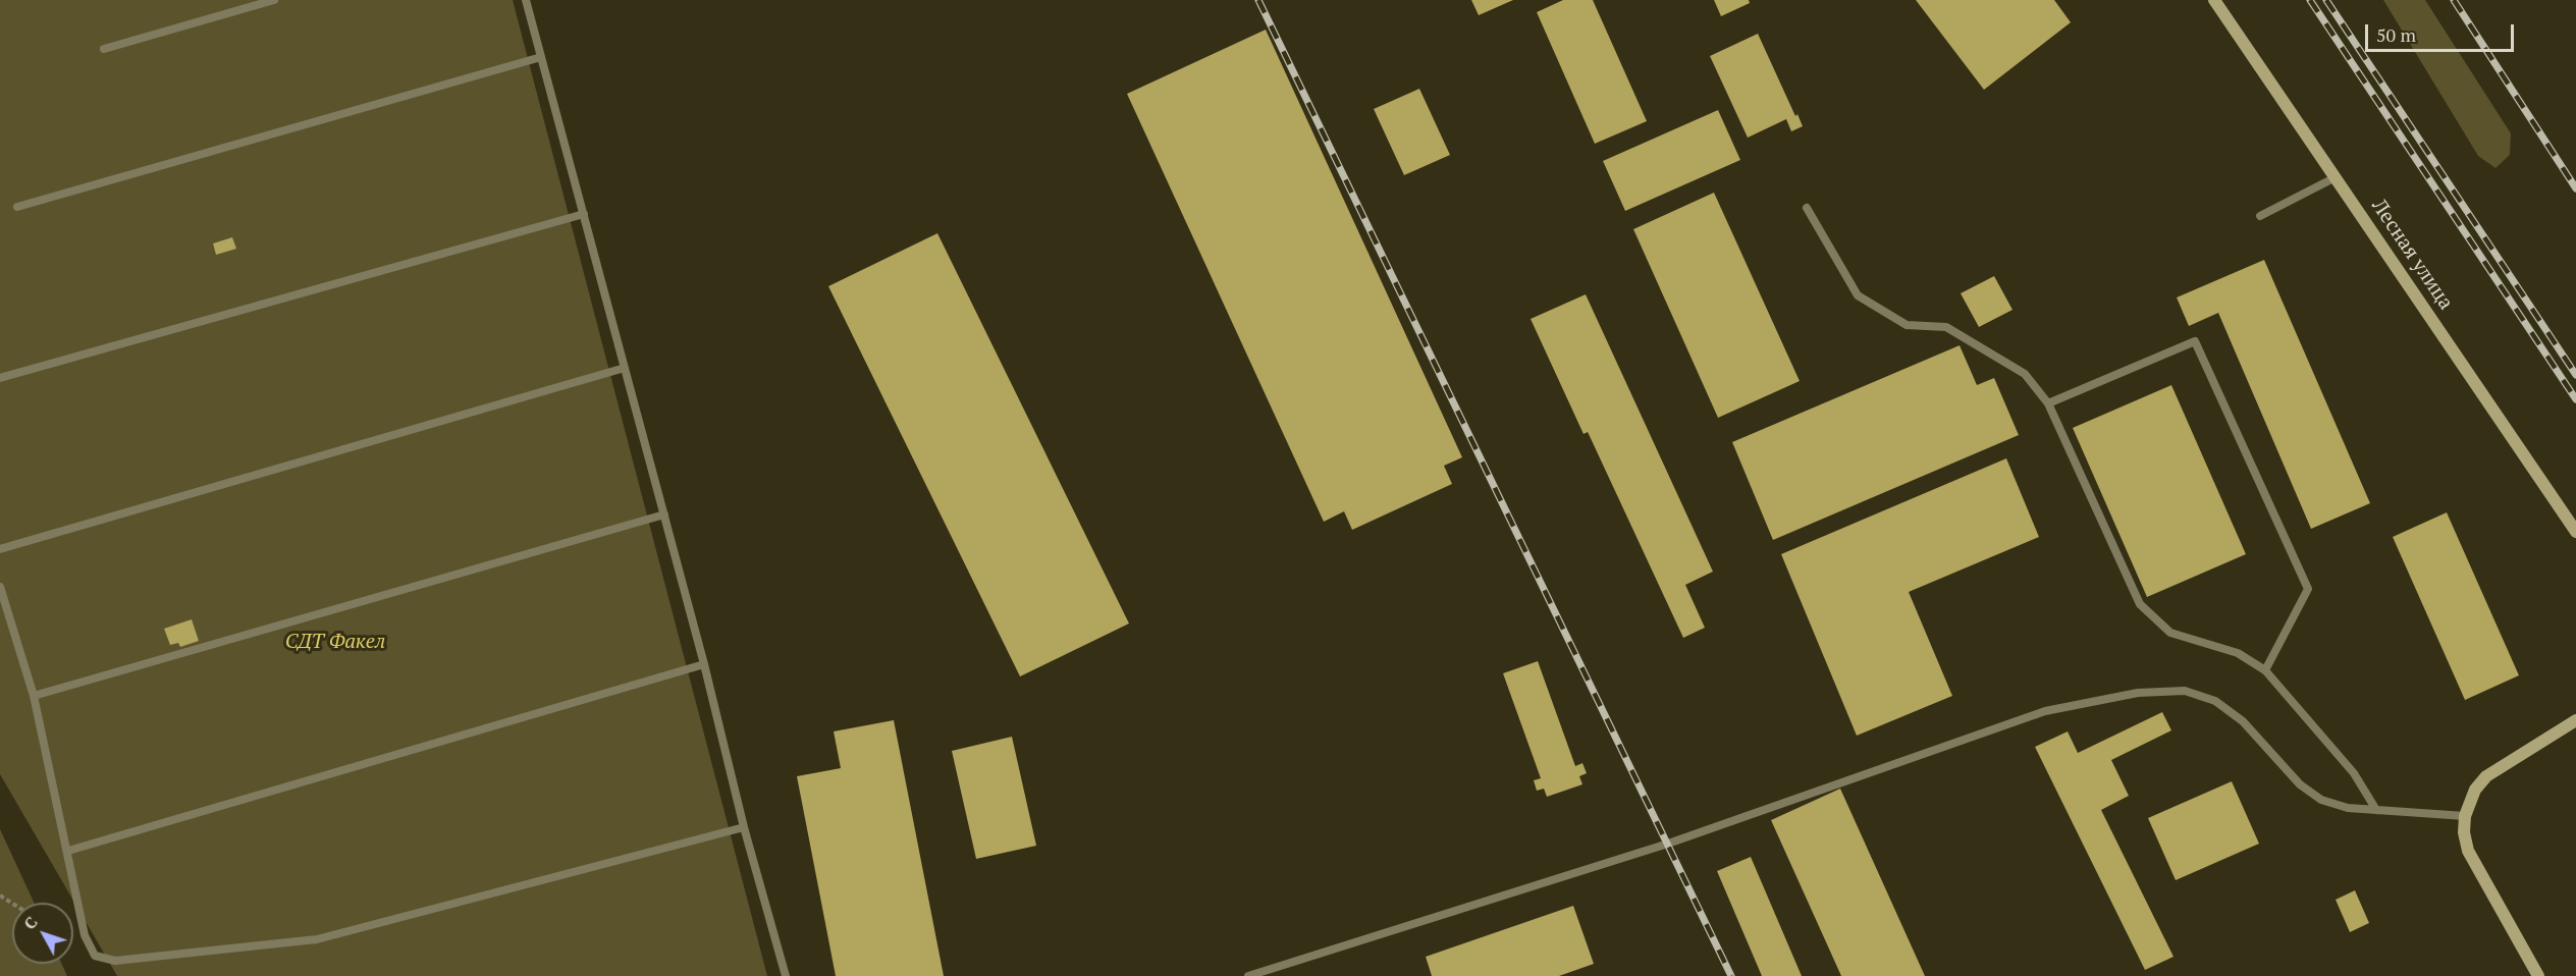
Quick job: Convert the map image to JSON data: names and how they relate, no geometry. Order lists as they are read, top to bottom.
{
  "streets": {
    "street": ["Лесная улица"]
  },
  "parks": ["СДТ Факел"],
  "scale_bar": "50 m",
  "north": "top left"
}
